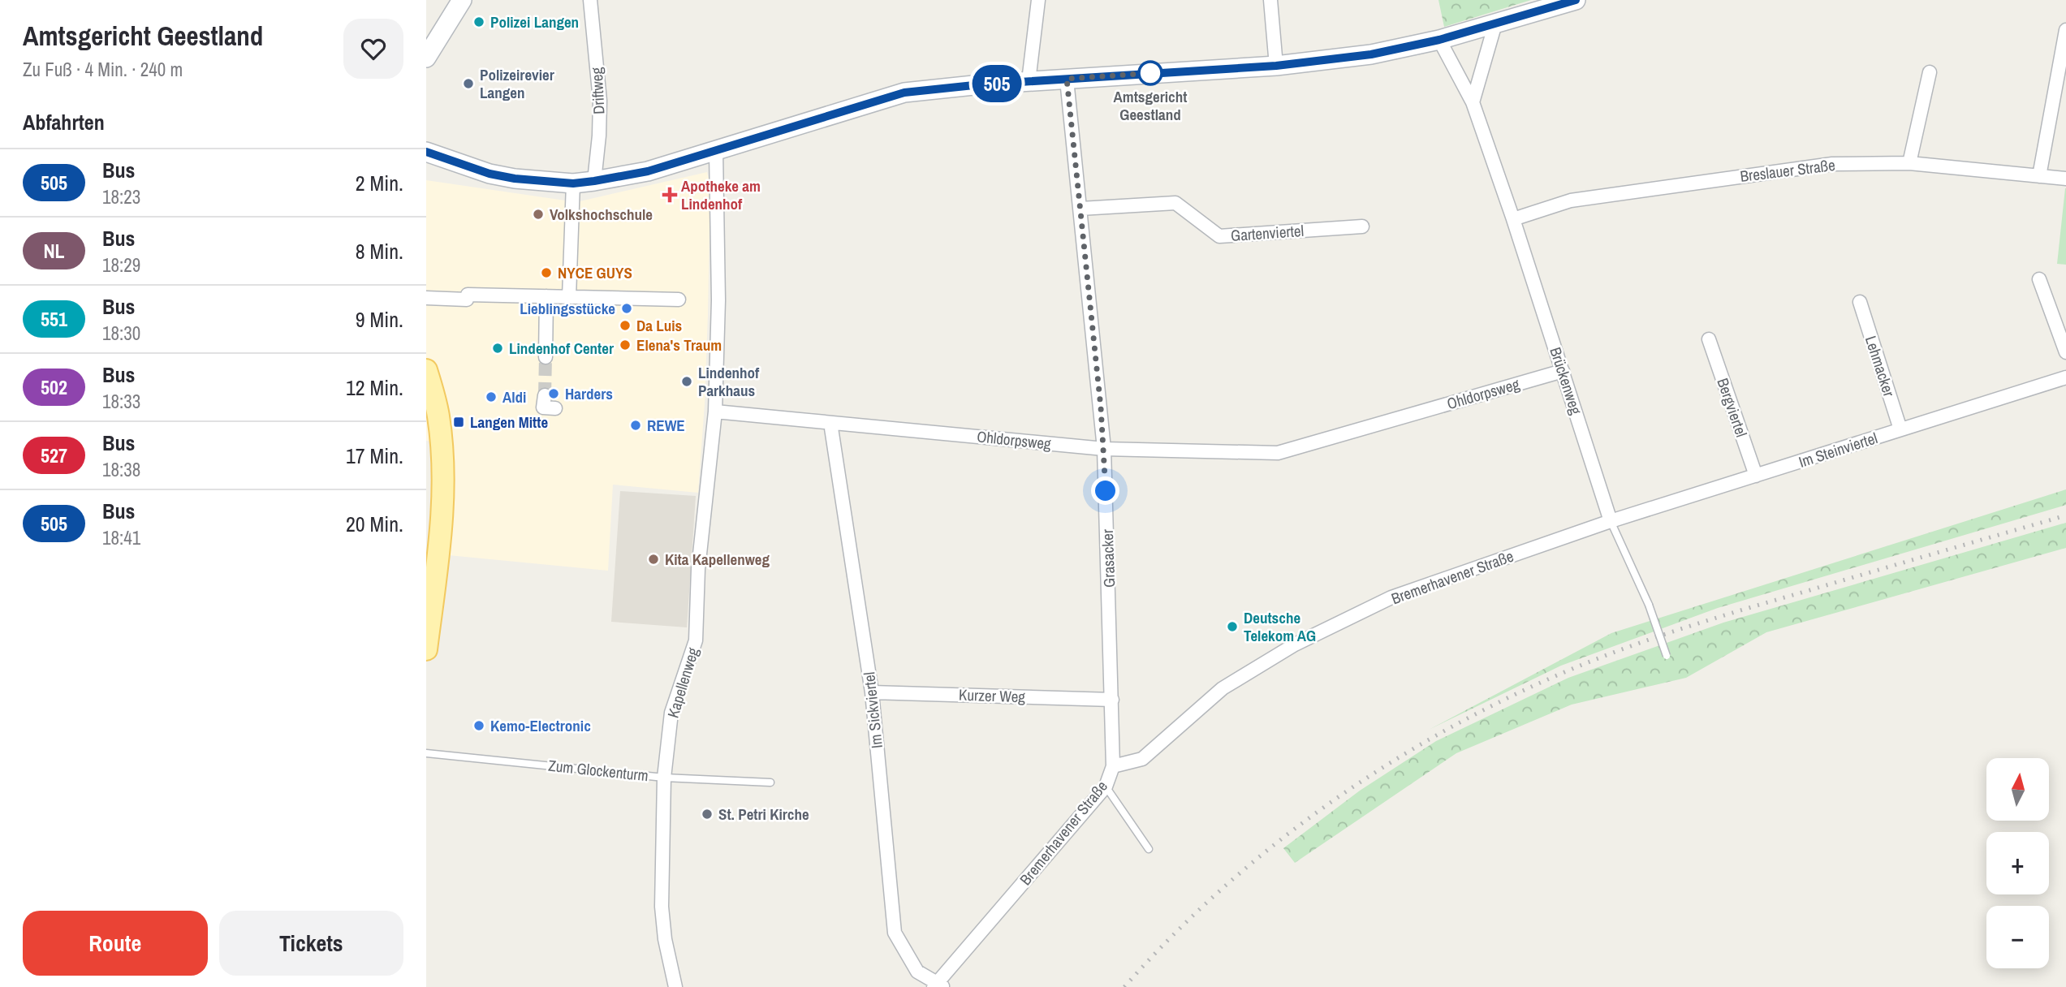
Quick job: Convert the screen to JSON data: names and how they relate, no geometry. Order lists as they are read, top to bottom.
{
  "streets": {
    "street": [
      "Driftweg",
      "Breslauer Straße",
      "Gartenviertel",
      "Lehmacker",
      "Brückenweg",
      "Ohldorpsweg",
      "Bergviertel",
      "Im Steinviertel",
      "Grasacker",
      "Bremerhavener Straße",
      "Kapellenweg",
      "Kurzer Weg",
      "Im Sickviertel"
    ],
    "lane": ["Zum Glockenturm"]
  },
  "crossings": [
    ["Breslauer Straße", "Brückenweg"],
    ["Gartenviertel", "Grasacker"],
    ["Lehmacker", "Im Steinviertel"],
    ["Brückenweg", "Ohldorpsweg"],
    ["Brückenweg", "Im Steinviertel"],
    ["Brückenweg", "Bremerhavener Straße"],
    ["Ohldorpsweg", "Grasacker"],
    ["Ohldorpsweg", "Kapellenweg"],
    ["Ohldorpsweg", "Im Sickviertel"],
    ["Bergviertel", "Im Steinviertel"],
    ["Im Steinviertel", "Bremerhavener Straße"],
    ["Grasacker", "Bremerhavener Straße"],
    ["Grasacker", "Kurzer Weg"],
    ["Bremerhavener Straße", "Im Sickviertel"],
    ["Kapellenweg", "Zum Glockenturm"],
    ["Kurzer Weg", "Im Sickviertel"]
  ],
  "places": {
    "other": [
      "Polizei Langen",
      "Amtsgericht Geestland",
      "Polizeirevier Langen",
      "Volkshochschule",
      "NYCE GUYS",
      "Lieblingsstücke",
      "Da Luis",
      "Elena's Traum",
      "Lindenhof Center",
      "Lindenhof Parkhaus",
      "Harders",
      "Aldi",
      "REWE",
      "Kita Kapellenweg",
      "Deutsche Telekom AG",
      "Kemo-Electronic",
      "St. Petri Kirche"
    ],
    "health": ["Apotheke am Lindenhof"],
    "transit": ["Langen Mitte"]
  },
  "lines": ["bus line 505"],
  "north": "top",
  "page": {
    "heading": [
      ["Amtsgericht Geestland", "Zu Fuß · 4 Min. · 240 m"],
      "Abfahrten"
    ],
    "on_map": "505",
    "list": [
      {
        "mark": "505",
        "name": "Bus",
        "note": "18:23",
        "value": "2 Min."
      },
      {
        "mark": "NL",
        "name": "Bus",
        "note": "18:29",
        "value": "8 Min."
      },
      {
        "mark": "551",
        "name": "Bus",
        "note": "18:30",
        "value": "9 Min."
      },
      {
        "mark": "502",
        "name": "Bus",
        "note": "18:33",
        "value": "12 Min."
      },
      {
        "mark": "527",
        "name": "Bus",
        "note": "18:38",
        "value": "17 Min."
      },
      {
        "mark": "505",
        "name": "Bus",
        "note": "18:41",
        "value": "20 Min."
      }
    ],
    "map_buttons": ["+", "−"],
    "buttons": ["Route", "Tickets"]
  }
}
